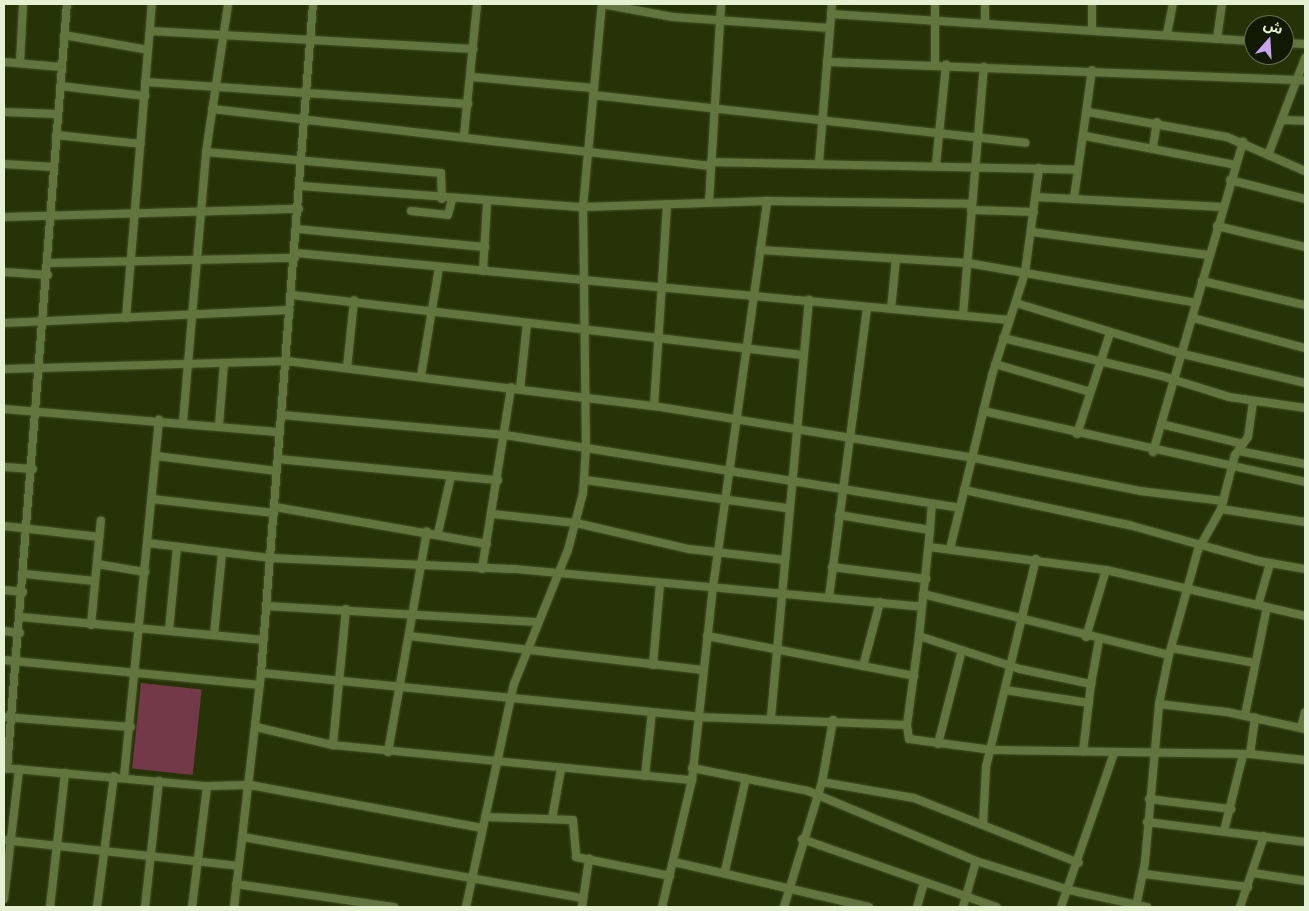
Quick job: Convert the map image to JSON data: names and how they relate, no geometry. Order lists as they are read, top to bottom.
{
  "north": "top"
}
